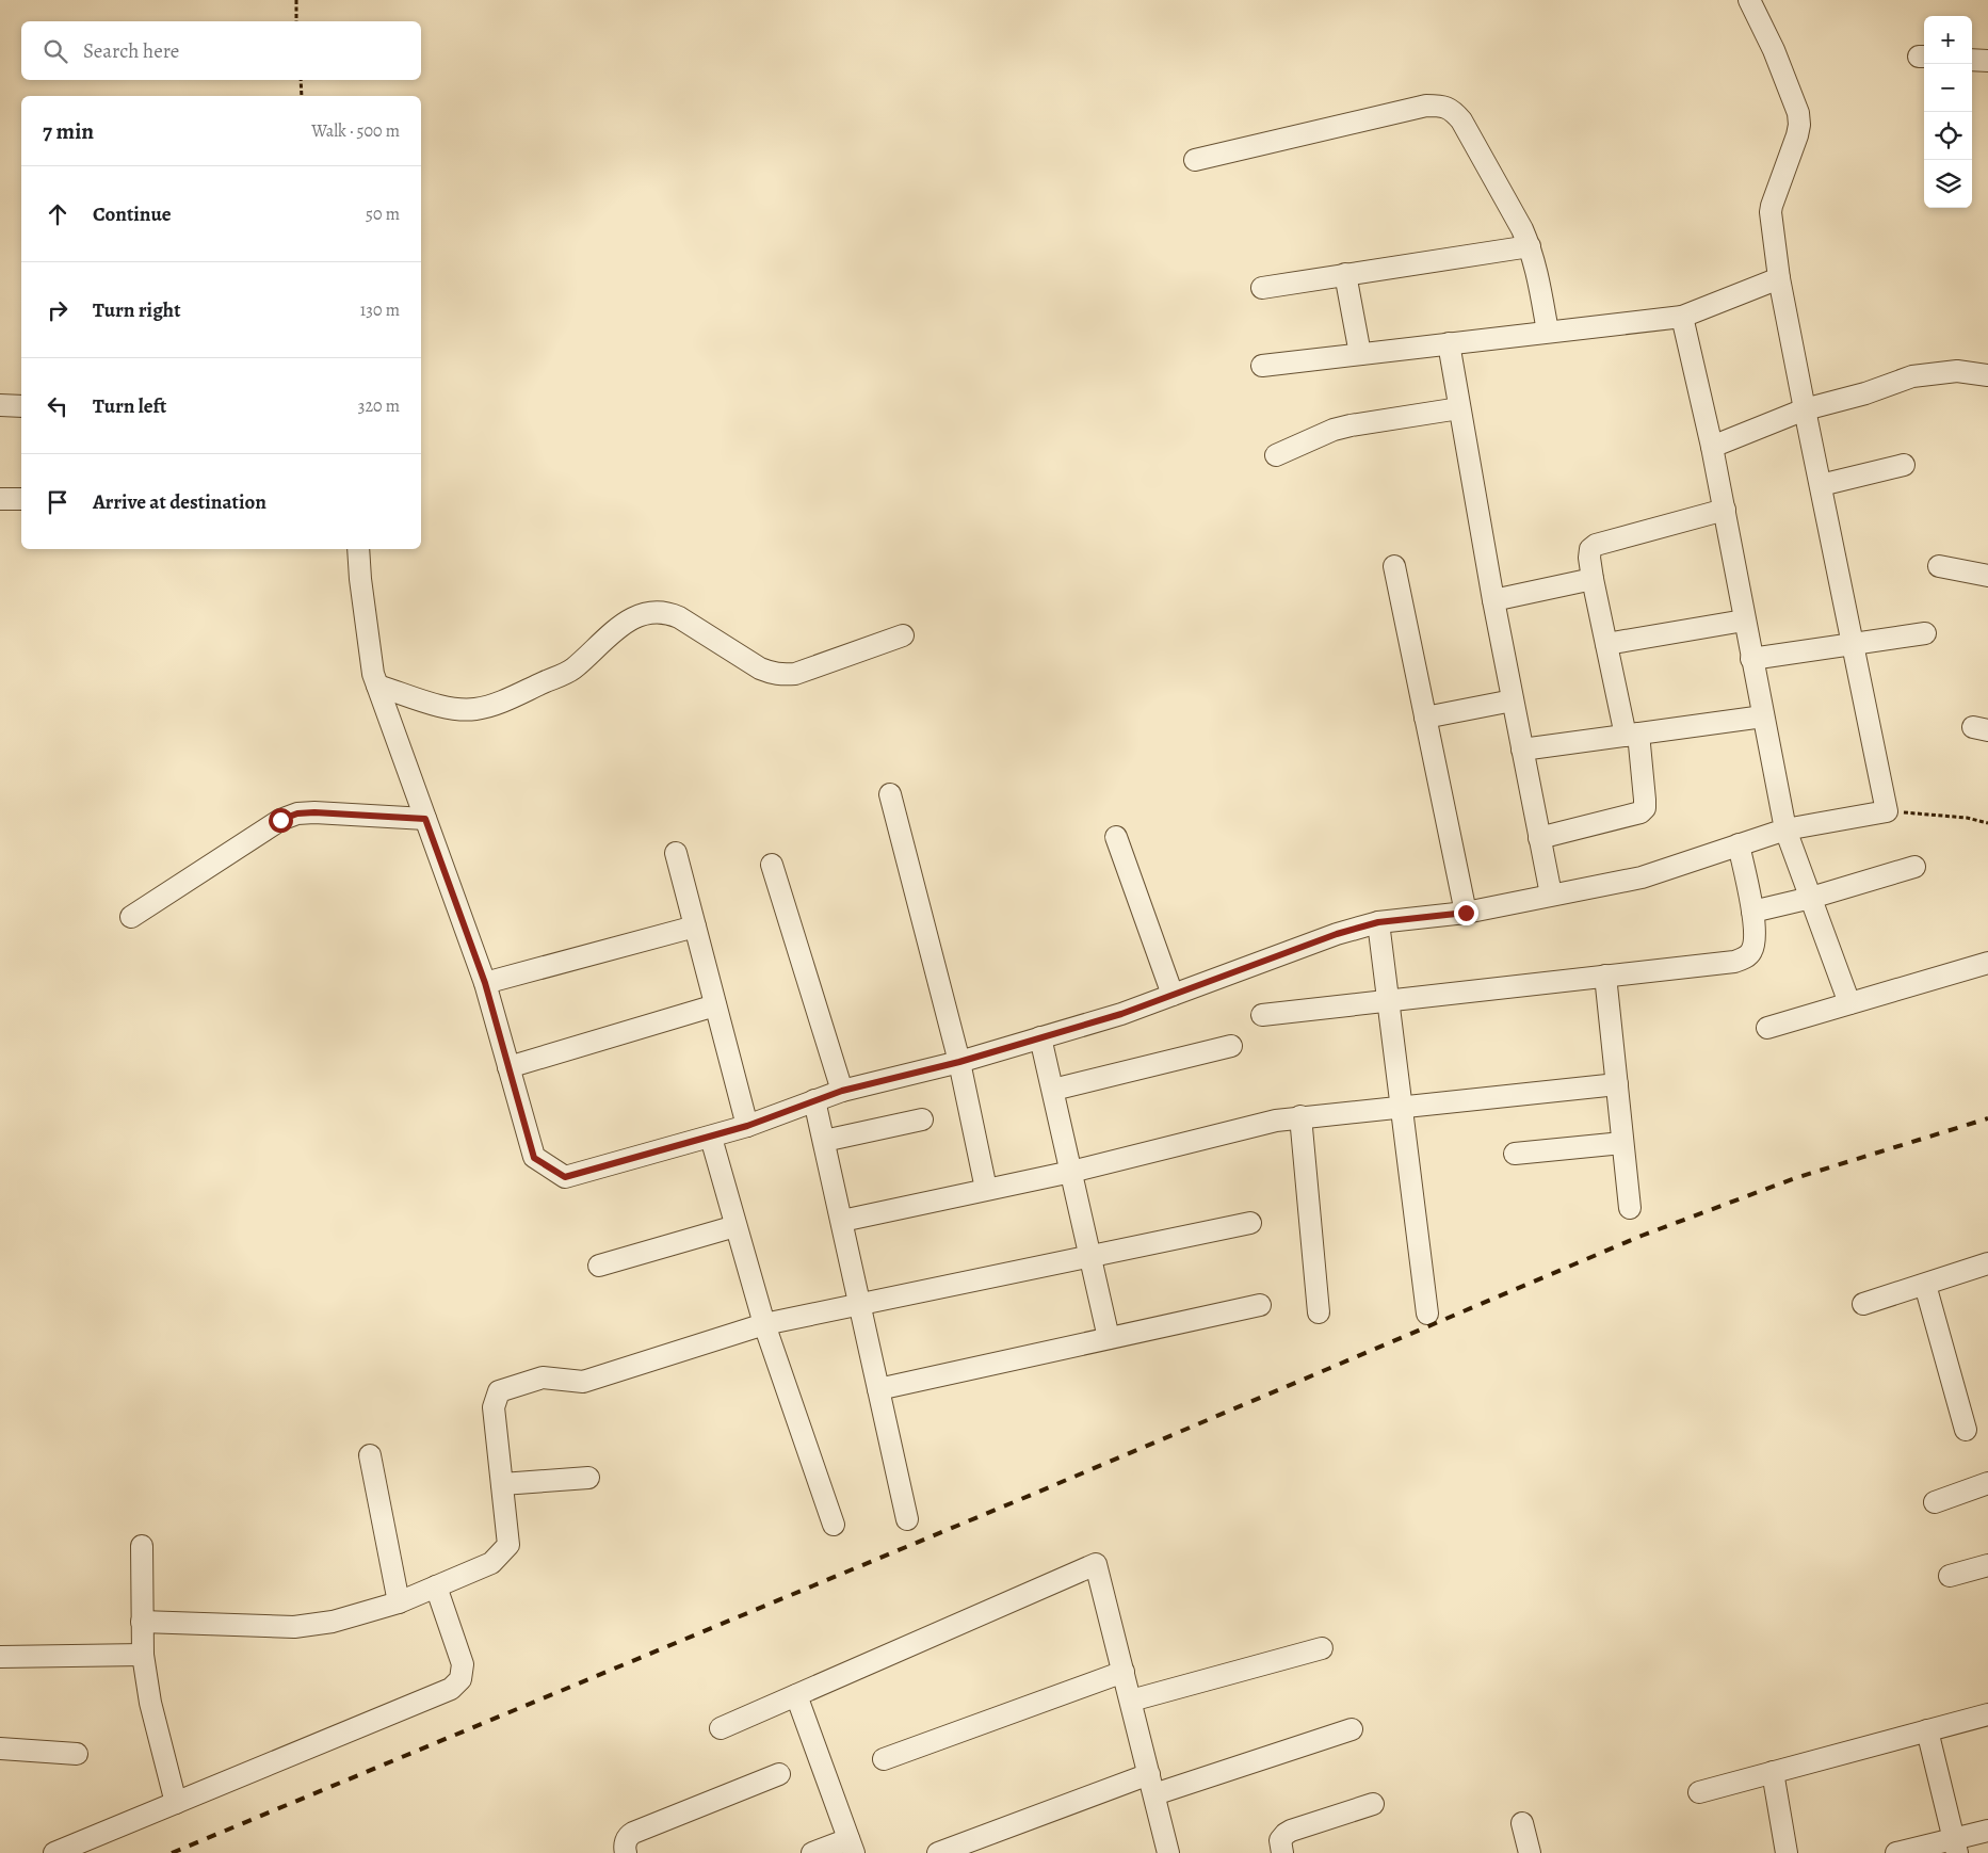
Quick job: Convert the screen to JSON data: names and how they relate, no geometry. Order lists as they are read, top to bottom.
{
  "page": {
    "map_buttons": ["+", "−"],
    "search": "Search here",
    "heading": ["7 min", "Walk · 500 m"],
    "list": [
      ["Continue", "50 m"],
      ["Turn right", "130 m"],
      ["Turn left", "320 m"],
      "Arrive at destination"
    ]
  }
}
